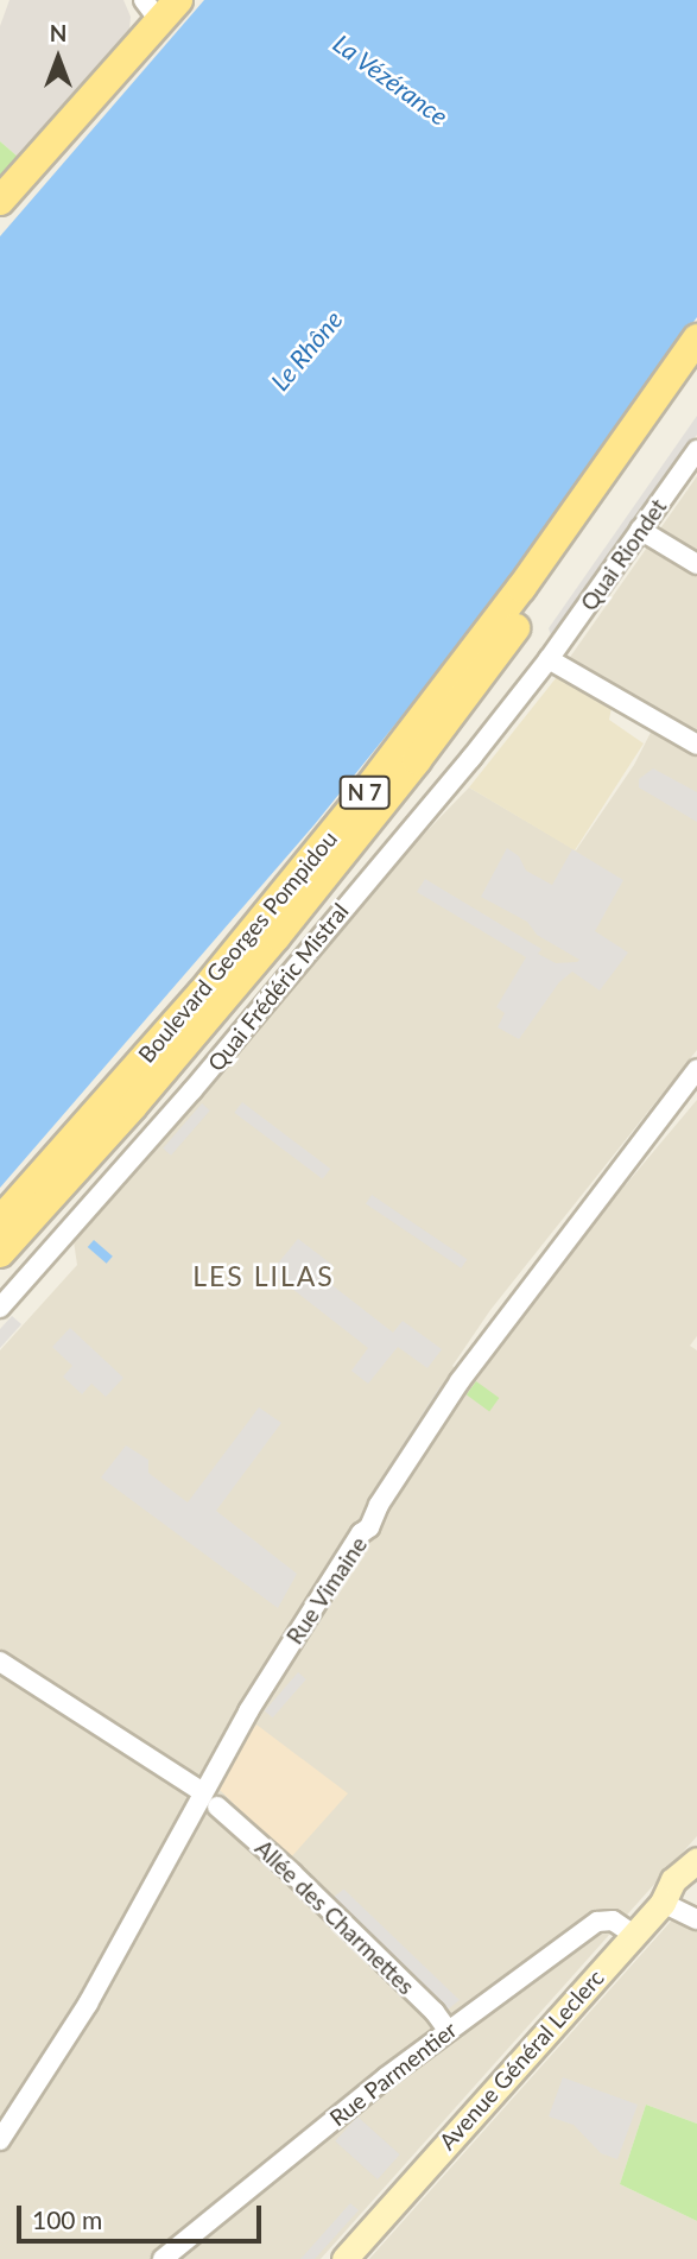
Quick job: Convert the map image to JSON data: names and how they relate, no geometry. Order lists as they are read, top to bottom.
{
  "streets": {
    "main road": ["N 7", "Boulevard Georges Pompidou", "Avenue Général Leclerc"],
    "street": [
      "Quai Riondet",
      "Quai Frédéric Mistral",
      "Rue Vimaine",
      "Allée des Charmettes",
      "Rue Parmentier"
    ]
  },
  "crossings": [
    ["Quai Riondet", "Quai Frédéric Mistral"],
    ["Allée des Charmettes", "Rue Parmentier"],
    ["Avenue Général Leclerc", "Rue Parmentier"]
  ],
  "districts": ["LES LILAS"],
  "water": ["La Vézérance", "Le Rhône"],
  "scale_bar": "100 m",
  "north": "top"
}
